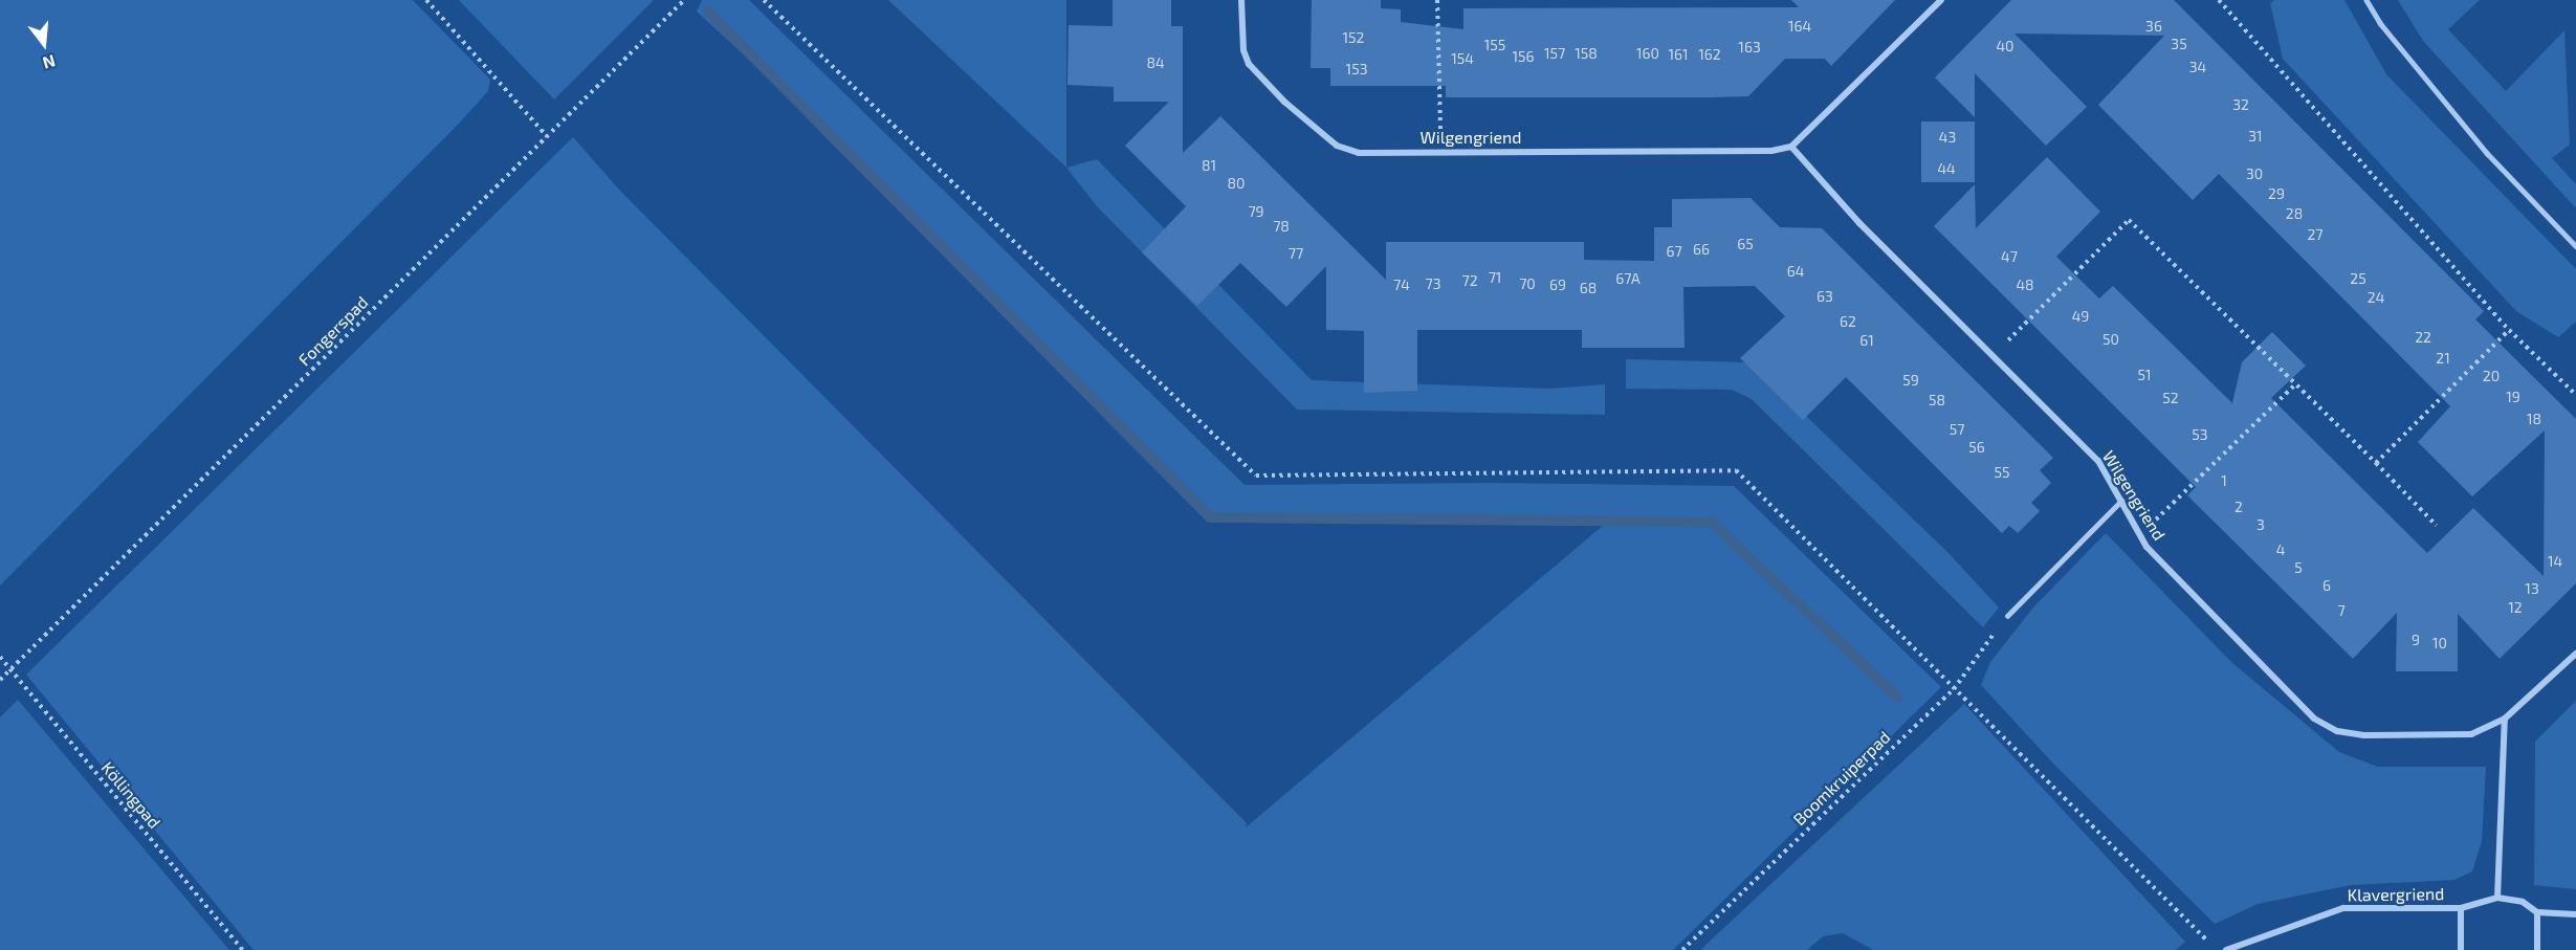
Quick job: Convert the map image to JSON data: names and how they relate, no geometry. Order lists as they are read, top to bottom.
{
  "streets": {
    "street": ["Wilgengriend", "Klavergriend"],
    "path": ["Fongerspad", "Boomkruiperpad", "Köllingpad"]
  },
  "crossings": [
    ["Fongerspad", "Köllingpad"]
  ],
  "house_numbers": [
    "164",
    "36",
    "152",
    "35",
    "155",
    "40",
    "163",
    "157",
    "158",
    "160",
    "161",
    "162",
    "156",
    "154",
    "84",
    "34",
    "153",
    "32",
    "31",
    "43",
    "81",
    "44",
    "30",
    "80",
    "29",
    "79",
    "28",
    "78",
    "27",
    "65",
    "66",
    "67",
    "77",
    "47",
    "64",
    "71",
    "67A",
    "25",
    "72",
    "73",
    "70",
    "74",
    "69",
    "48",
    "68",
    "63",
    "24",
    "49",
    "62",
    "22",
    "50",
    "61",
    "21",
    "51",
    "20",
    "59",
    "19",
    "52",
    "58",
    "18",
    "57",
    "53",
    "56",
    "55",
    "1",
    "2",
    "3",
    "4",
    "14",
    "5",
    "6",
    "13",
    "12",
    "7",
    "9",
    "10"
  ],
  "north": "bottom"
}
